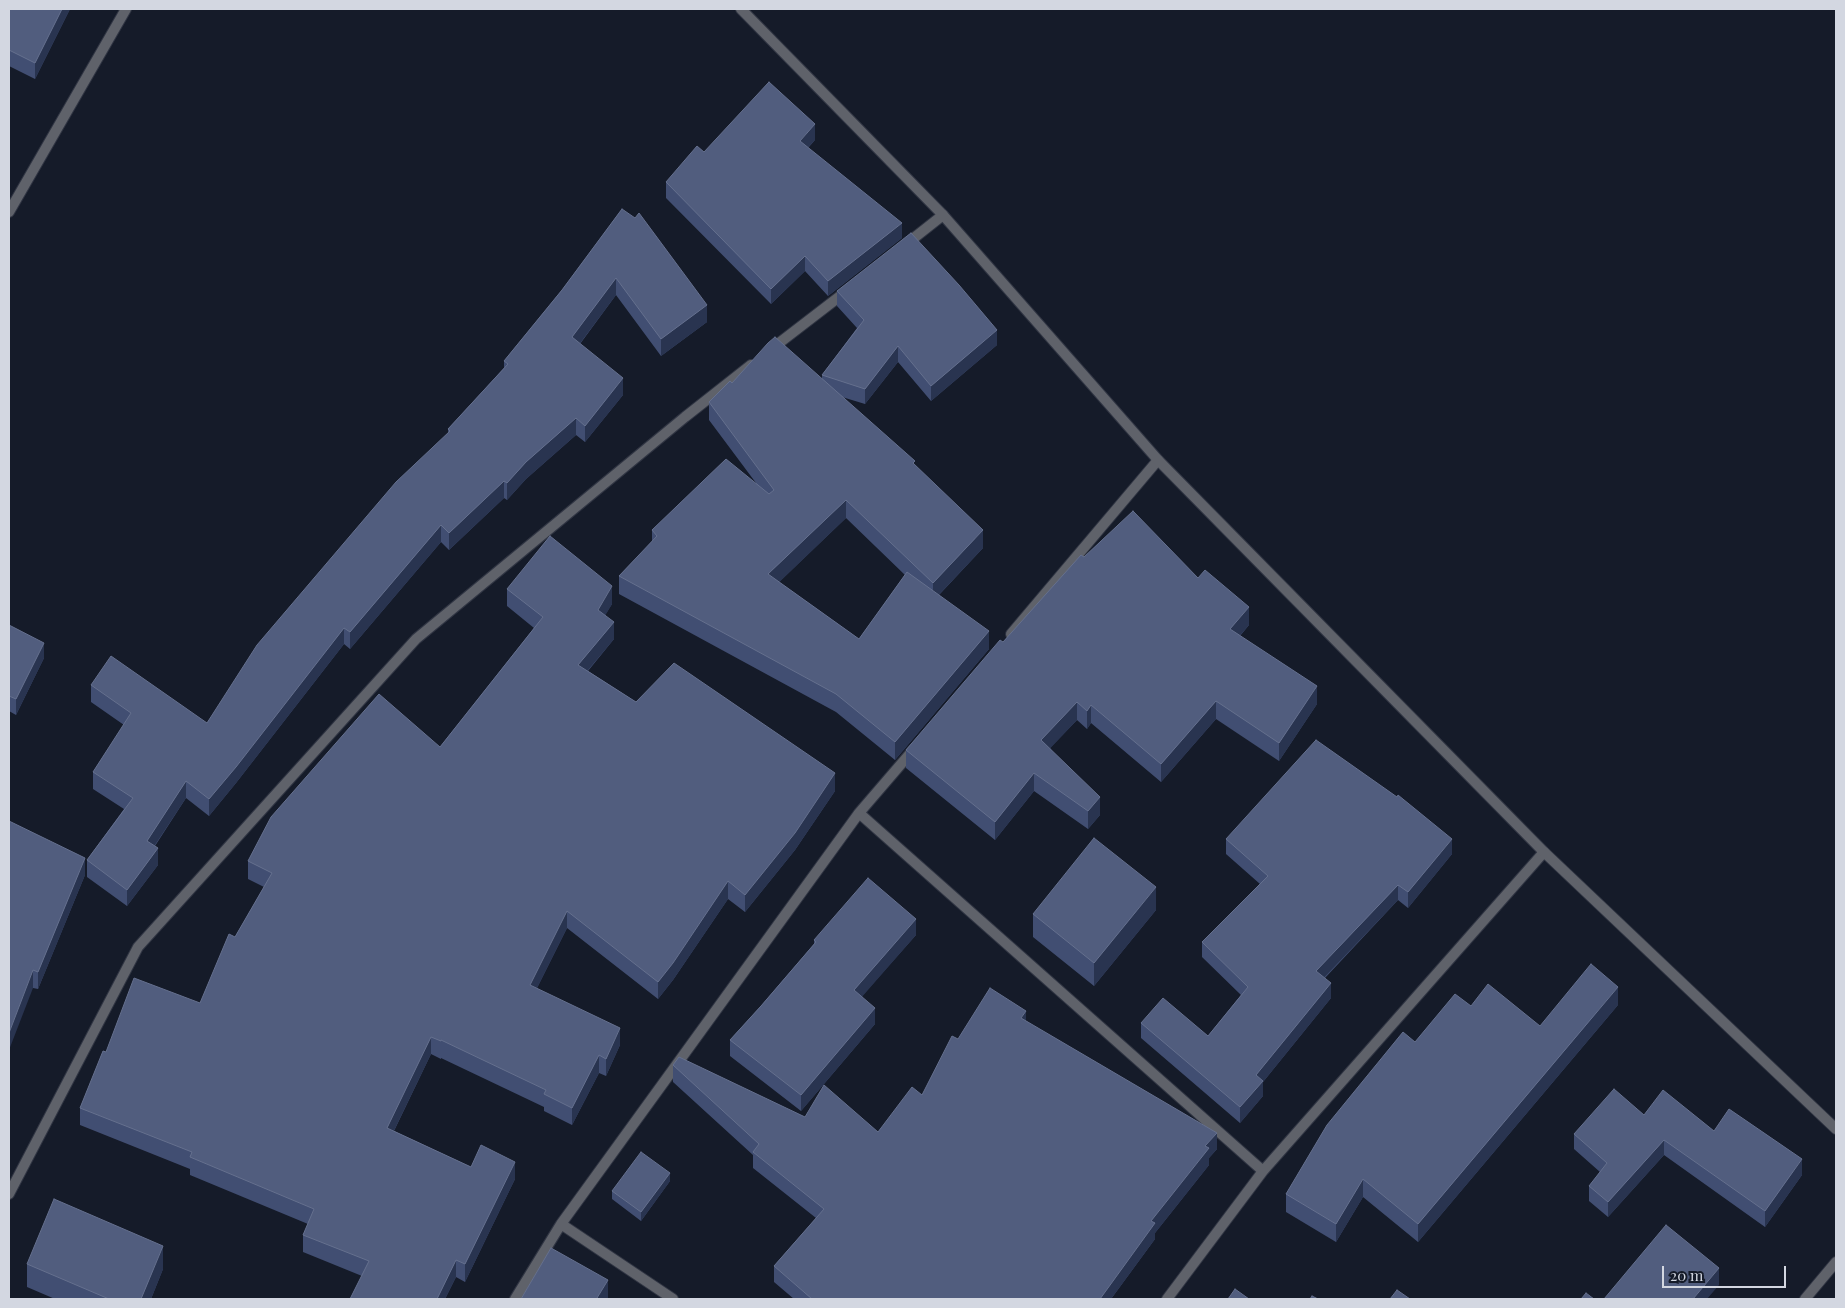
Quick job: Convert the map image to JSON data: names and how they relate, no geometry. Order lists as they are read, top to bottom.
{
  "scale_bar": "20 m"
}
